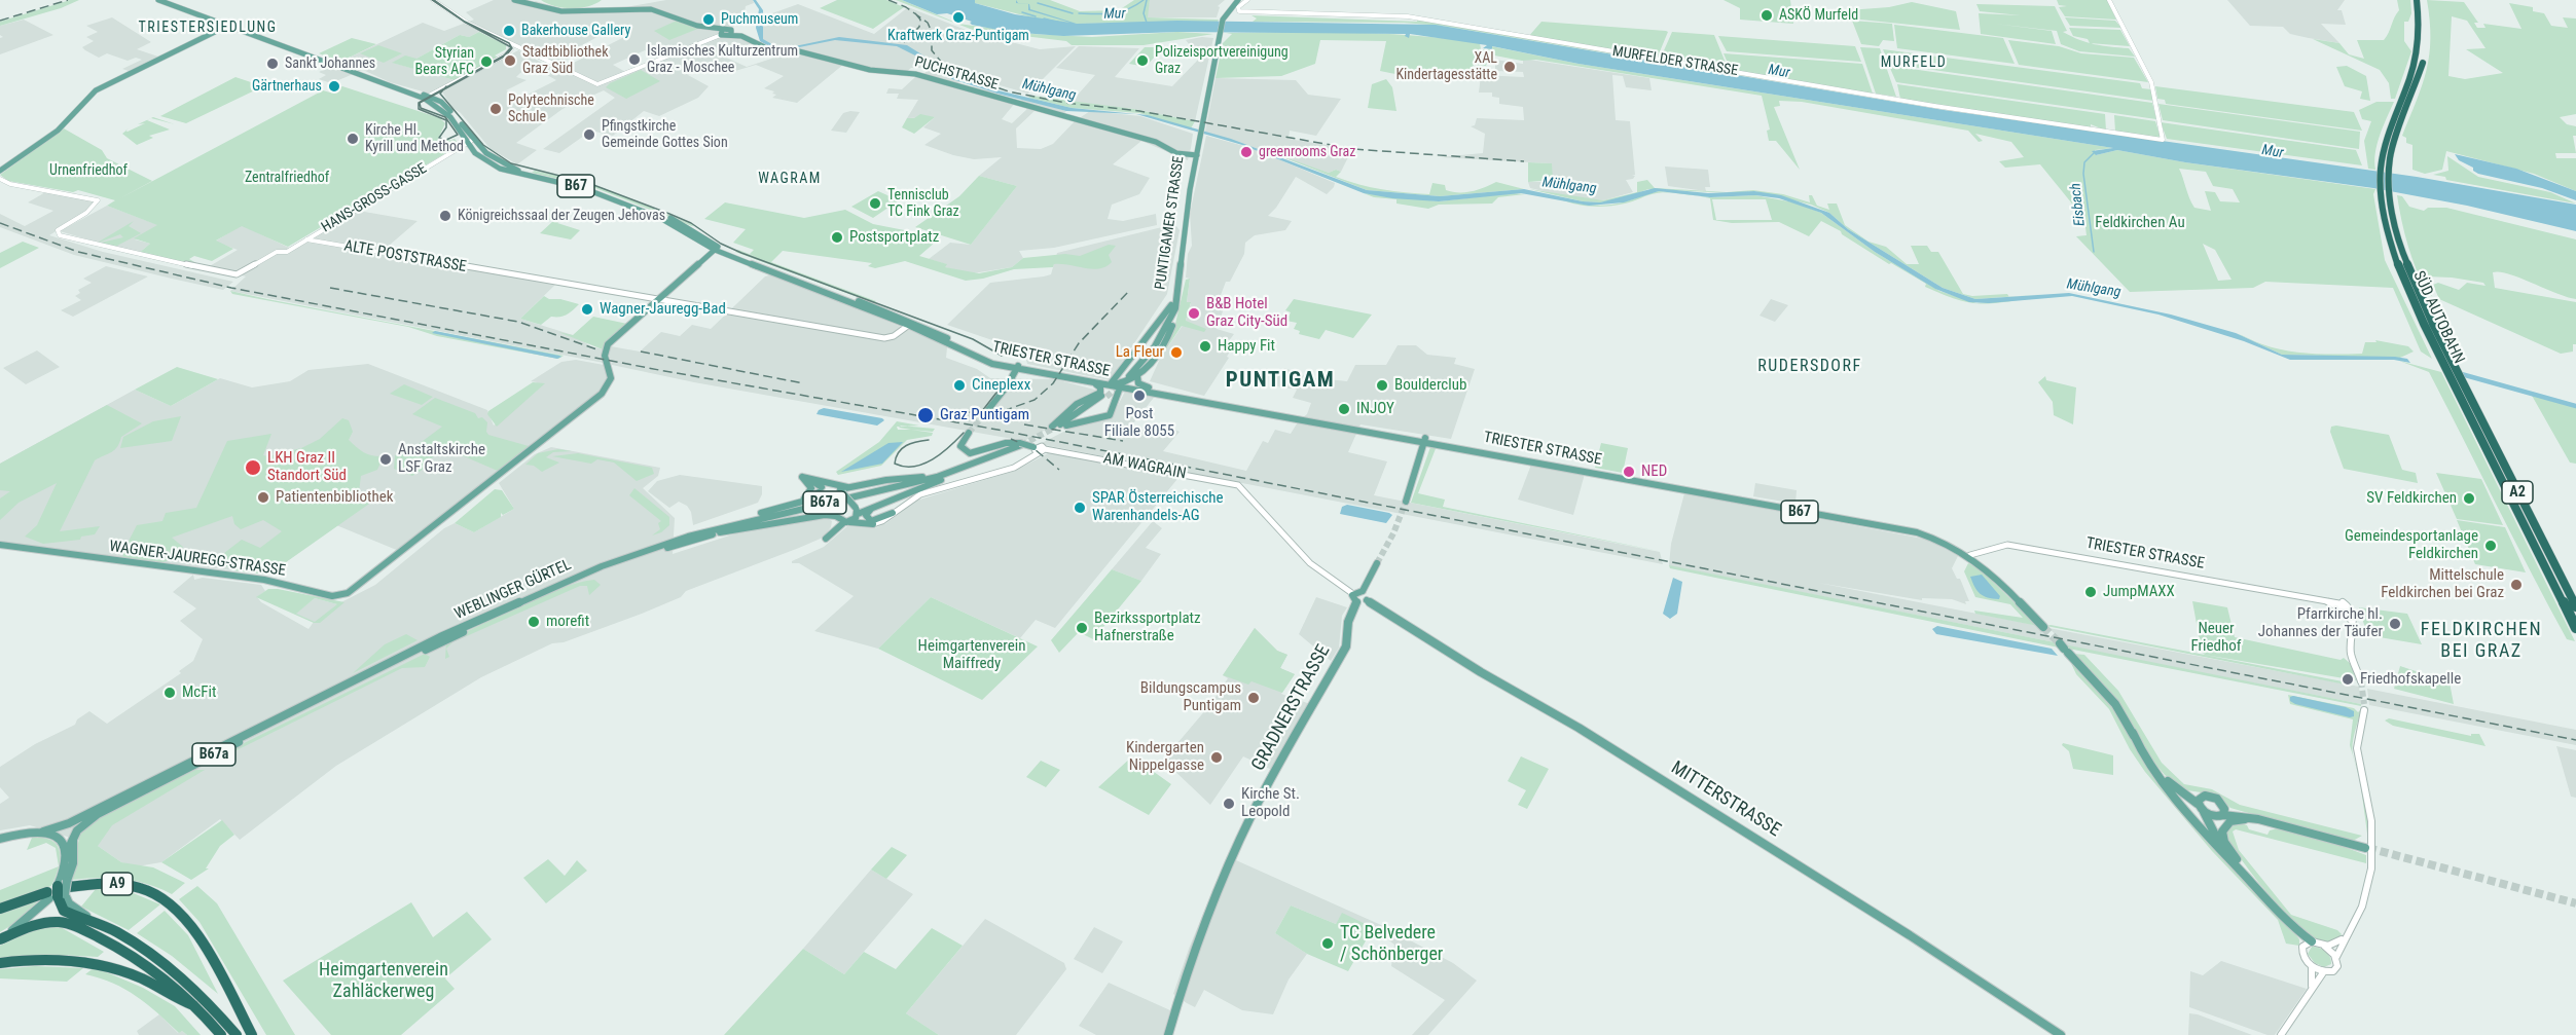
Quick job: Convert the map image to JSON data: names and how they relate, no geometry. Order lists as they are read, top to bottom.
{
  "streets": {
    "highway": ["SÜD AUTOBAHN", "A2", "A9"],
    "main road": [
      "PUCHSTRASSE",
      "B67",
      "PUNTIGAMER STRASSE",
      "TRIESTER STRASSE",
      "B67a",
      "WAGNER-JAUREGG-STRASSE",
      "WEBLINGER GÜRTEL",
      "GRADNERSTRASSE",
      "MITTERSTRASSE"
    ],
    "street": [
      "MURFELDER STRASSE",
      "HANS-GROSS-GASSE",
      "ALTE POSTSTRASSE",
      "AM WAGRAIN"
    ]
  },
  "crossings": [
    ["PUCHSTRASSE", "PUNTIGAMER STRASSE"],
    ["B67", "TRIESTER STRASSE"],
    ["HANS-GROSS-GASSE", "ALTE POSTSTRASSE"],
    ["HANS-GROSS-GASSE", "TRIESTER STRASSE"],
    ["ALTE POSTSTRASSE", "TRIESTER STRASSE"],
    ["ALTE POSTSTRASSE", "WAGNER-JAUREGG-STRASSE"],
    ["TRIESTER STRASSE", "WAGNER-JAUREGG-STRASSE"],
    ["AM WAGRAIN", "GRADNERSTRASSE"],
    ["WEBLINGER GÜRTEL", "A9"]
  ],
  "districts": [
    "TRIESTERSIEDLUNG",
    "MURFELD",
    "WAGRAM",
    "RUDERSDORF",
    "PUNTIGAM",
    "FELDKIRCHEN BEI GRAZ"
  ],
  "water": ["Mur", "Mühlgang", "Eisbach"],
  "parks": [
    "Urnenfriedhof",
    "Zentralfriedhof",
    "Feldkirchen Au",
    "Neuer Friedhof",
    "Heimgartenverein Maiffredy",
    "Heimgartenverein Zahläckerweg"
  ],
  "places": [
    "ASKÖ Murfeld",
    "Kraftwerk Graz-Puntigam",
    "Puchmuseum",
    "Bakerhouse Gallery",
    "Islamisches Kulturzentrum Graz - Moschee",
    "Stadtbibliothek Graz Süd",
    "Polizeisportvereinigung Graz",
    "Styrian Bears AFC",
    "Sankt Johannes",
    "XAL Kindertagesstätte",
    "Gärtnerhaus",
    "Polytechnische Schule",
    "Pfingstkirche Gemeinde Gottes Sion",
    "Kirche Hl. Kyrill und Method",
    "greenrooms Graz",
    "Tennisclub TC Fink Graz",
    "Königreichssaal der Zeugen Jehovas",
    "Postsportplatz",
    "Wagner-Jauregg-Bad",
    "B&B Hotel Graz City-Süd",
    "Happy Fit",
    "La Fleur",
    "Cineplexx",
    "Boulderclub",
    "Post Filiale 8055",
    "INJOY",
    "Graz Puntigam",
    "Anstaltskirche LSF Graz",
    "LKH Graz II Standort Süd",
    "NED",
    "Patientenbibliothek",
    "SV Feldkirchen",
    "SPAR Österreichische Warenhandels-AG",
    "Gemeindesportanlage Feldkirchen",
    "Mittelschule Feldkirchen bei Graz",
    "JumpMAXX",
    "morefit",
    "Pfarrkirche hl. Johannes der Täufer",
    "Bezirkssportplatz Hafnerstraße",
    "Friedhofskapelle",
    "McFit",
    "Bildungscampus Puntigam",
    "Kindergarten Nippelgasse",
    "Kirche St. Leopold",
    "TC Belvedere / Schönberger"
  ]
}
